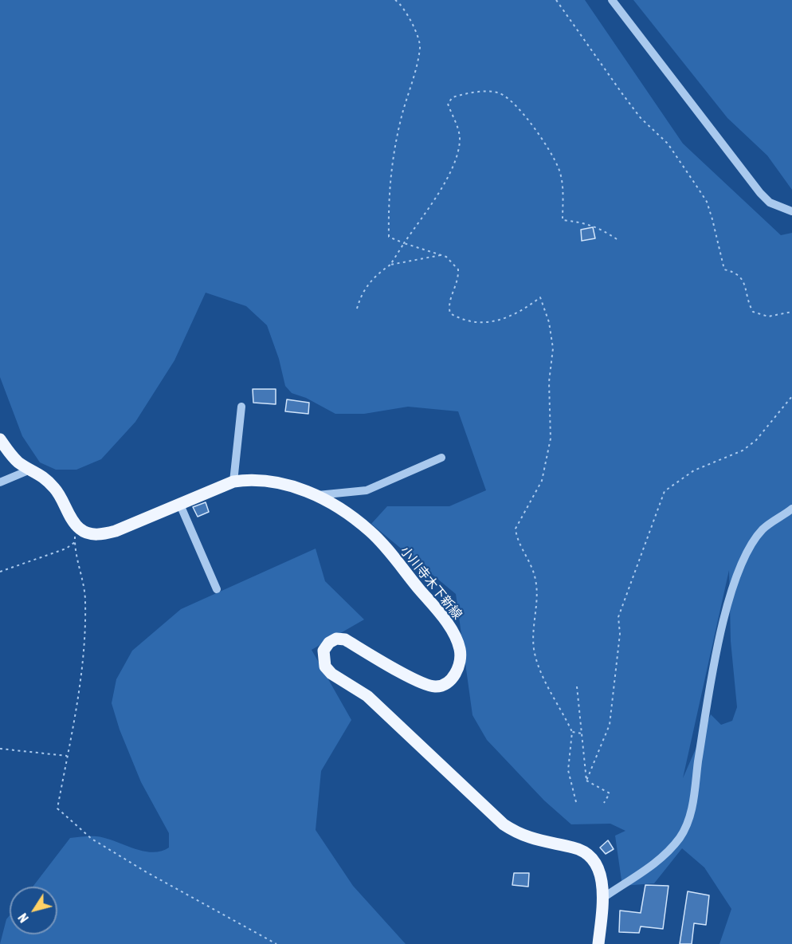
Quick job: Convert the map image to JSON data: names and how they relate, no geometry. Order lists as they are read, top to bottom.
{
  "streets": {
    "main road": ["小川寺木下新線"]
  },
  "north": "bottom left"
}
